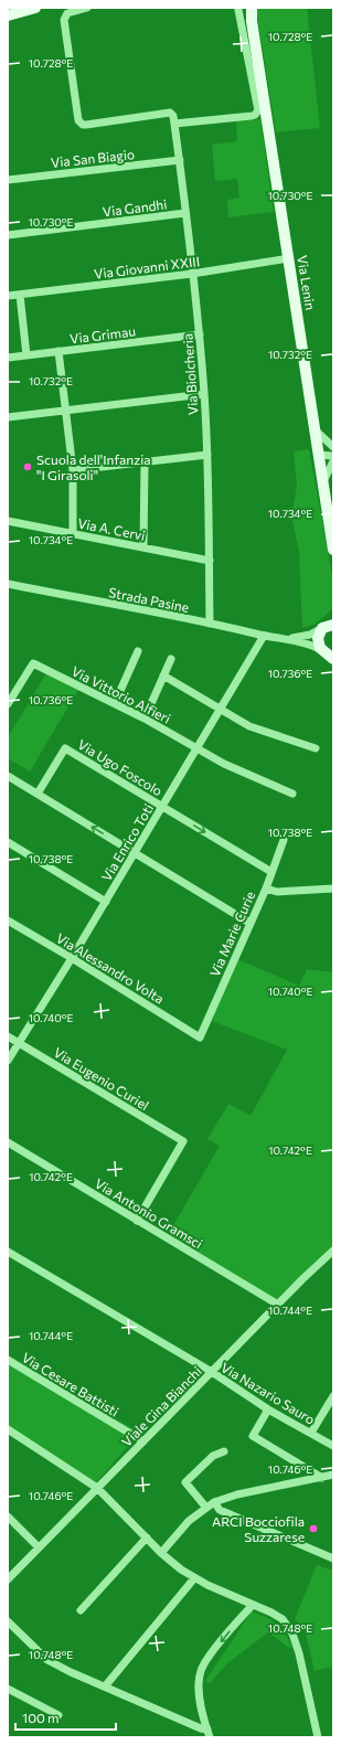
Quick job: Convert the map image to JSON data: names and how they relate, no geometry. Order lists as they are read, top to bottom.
{
  "streets": {
    "main road": ["Via Lenin"],
    "street": [
      "Via San Biagio",
      "Via Gandhi",
      "Via Giovanni XXIII",
      "Via Grimau",
      "Via Biolcheria",
      "Via A. Cervi",
      "Strada Pasine",
      "Via Vittorio Alfieri",
      "Via Ugo Foscolo",
      "Via Enrico Toti",
      "Via Marie Curie",
      "Via Alessandro Volta",
      "Via Eugenio Curiel",
      "Via Antonio Gramsci",
      "Via Cesare Battisti",
      "Via Nazario Sauro",
      "Viale Gina Bianchi"
    ]
  },
  "crossings": [
    ["Via San Biagio", "Via Biolcheria"],
    ["Via Gandhi", "Via Biolcheria"],
    ["Via Giovanni XXIII", "Via Lenin"],
    ["Via Giovanni XXIII", "Via Biolcheria"],
    ["Via Grimau", "Via Biolcheria"],
    ["Via Biolcheria", "Via A. Cervi"],
    ["Via Biolcheria", "Strada Pasine"],
    ["Strada Pasine", "Via Enrico Toti"],
    ["Via Vittorio Alfieri", "Via Enrico Toti"],
    ["Via Ugo Foscolo", "Via Enrico Toti"],
    ["Via Enrico Toti", "Via Alessandro Volta"],
    ["Via Enrico Toti", "Via Eugenio Curiel"],
    ["Via Marie Curie", "Via Alessandro Volta"],
    ["Via Eugenio Curiel", "Via Antonio Gramsci"],
    ["Via Antonio Gramsci", "Viale Gina Bianchi"],
    ["Via Cesare Battisti", "Viale Gina Bianchi"],
    ["Via Nazario Sauro", "Viale Gina Bianchi"]
  ],
  "places": ["Scuola dell'Infanzia \"I Girasoli\"", "ARCI Bocciofila Suzzarese"],
  "scale_bar": "100 m",
  "coordinates": [
    "10.728°E",
    "10.730°E",
    "10.732°E",
    "10.734°E",
    "10.736°E",
    "10.738°E",
    "10.740°E",
    "10.742°E",
    "10.744°E",
    "10.746°E",
    "10.748°E"
  ]
}
